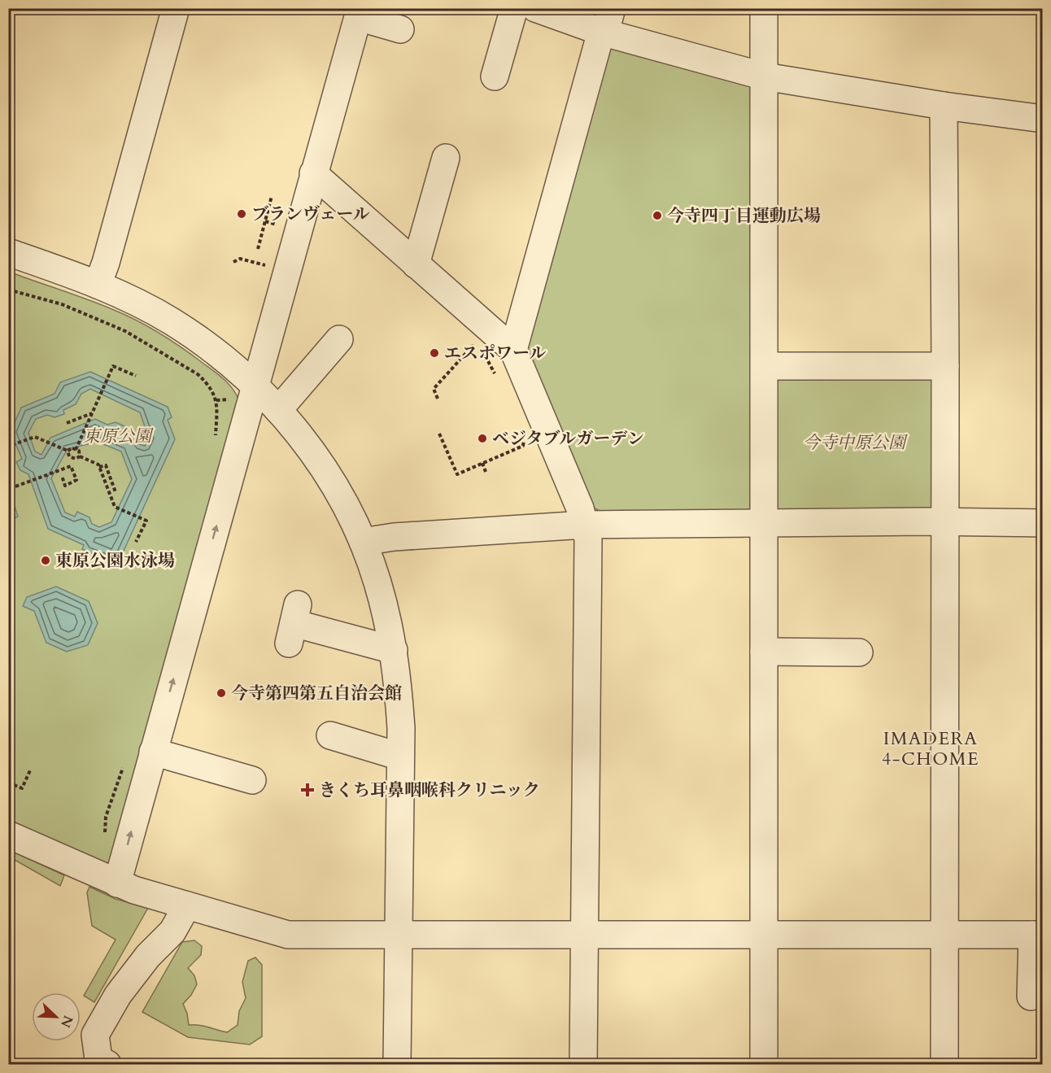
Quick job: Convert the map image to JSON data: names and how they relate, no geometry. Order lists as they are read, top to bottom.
{
  "districts": ["IMADERA 4-CHOME"],
  "parks": ["東原公園", "今寺中原公園"],
  "places": {
    "other": [
      "ブランヴェール",
      "今寺四丁目運動広場",
      "エスポワール",
      "ベジタブルガーデン",
      "東原公園水泳場",
      "今寺第四第五自治会館"
    ],
    "health": ["きくち耳鼻咽喉科クリニック"]
  },
  "north": "bottom right"
}
